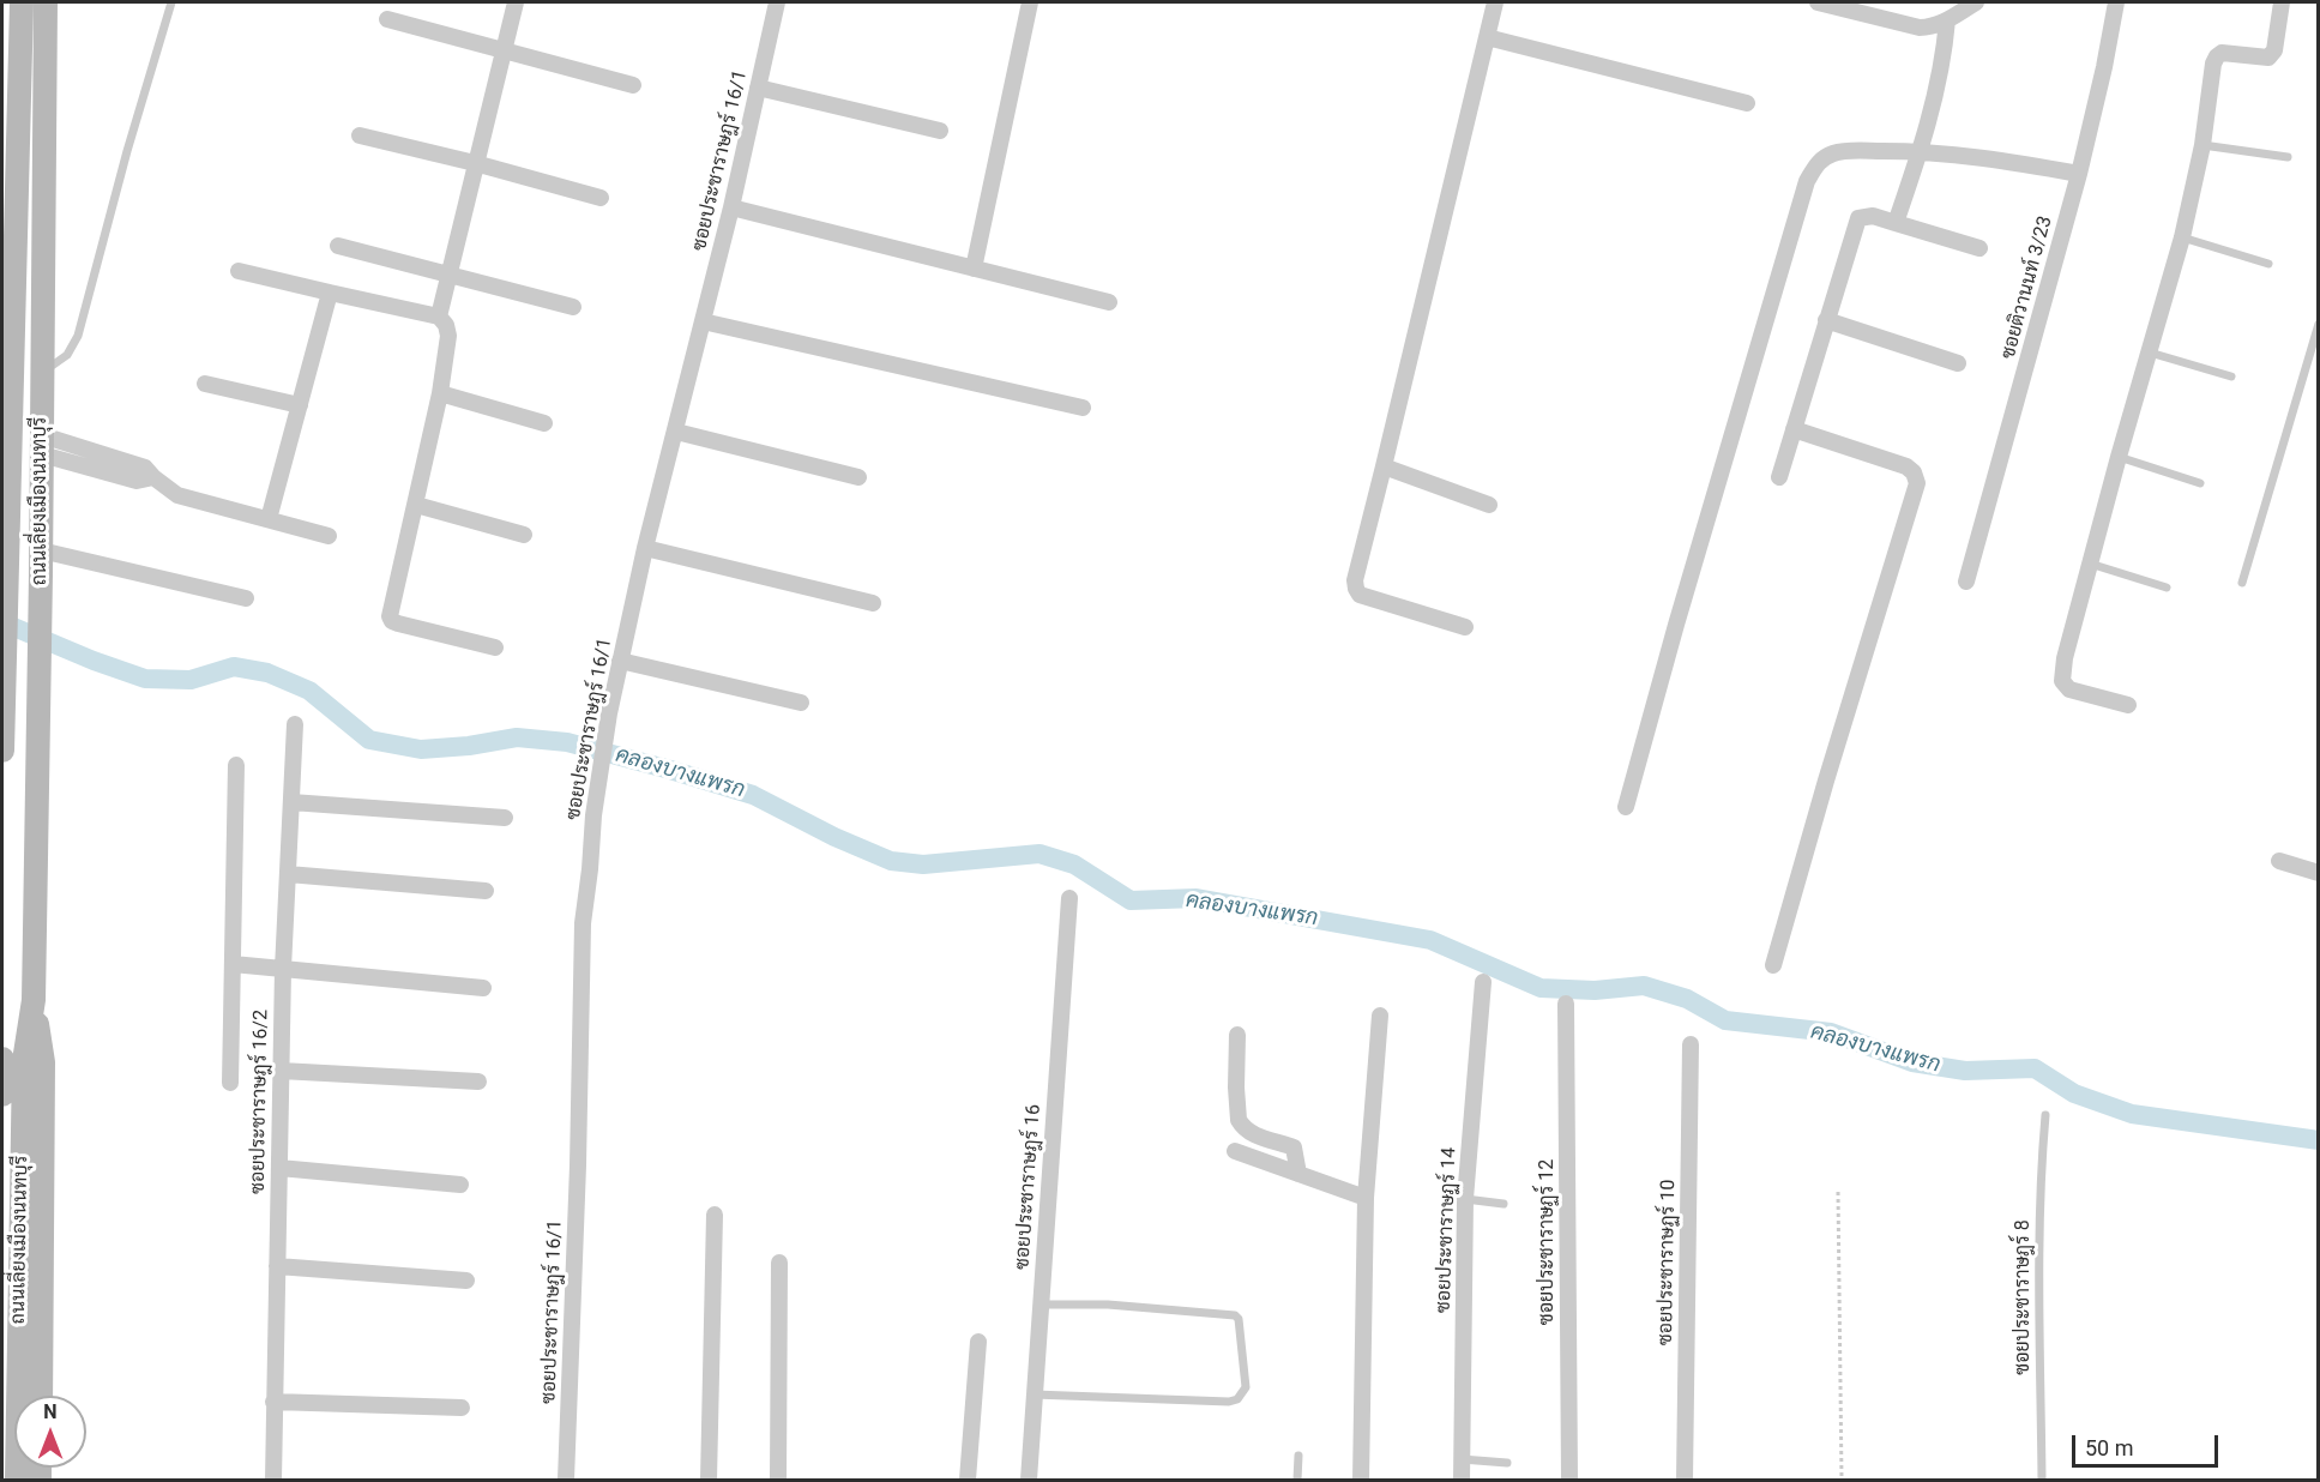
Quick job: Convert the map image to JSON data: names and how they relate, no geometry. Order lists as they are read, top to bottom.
{
  "streets": {
    "main road": ["ถนนเลี่ยงเมืองนนทบุรี"],
    "street": [
      "ซอยประชาราษฎร์ 16/1",
      "ซอยติวานนท์ 3/23",
      "ซอยประชาราษฎร์ 16/2",
      "ซอยประชาราษฎร์ 16",
      "ซอยประชาราษฏร์ 14",
      "ซอยประชาราษฏร์ 12",
      "ซอยประชาราษฏร์ 10"
    ],
    "lane": ["ซอยประชาราษฎร์ 8"]
  },
  "water": ["คลองบางแพรก"],
  "scale_bar": "50 m",
  "north": "top"
}
